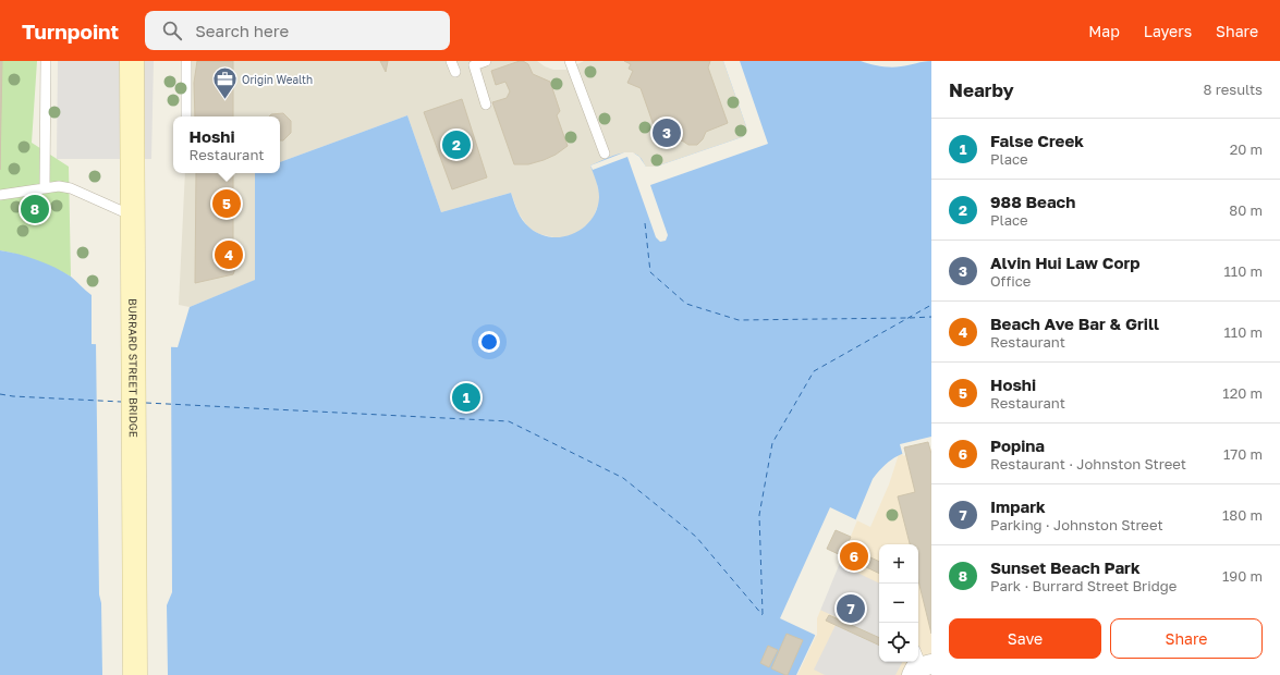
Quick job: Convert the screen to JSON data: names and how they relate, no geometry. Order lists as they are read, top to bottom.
{
  "streets": {
    "main road": ["BURRARD STREET BRIDGE"]
  },
  "places": {
    "office": ["Origin Wealth"]
  },
  "page": {
    "header": "Turnpoint",
    "search": "Search here",
    "nav": ["Map", "Layers", "Share"],
    "heading": ["Nearby", "8 results"],
    "pins": [
      "3",
      "2",
      "5",
      "8",
      "4",
      "1",
      "6",
      "7"
    ],
    "popup": ["Hoshi", "Restaurant"],
    "list": [
      {
        "mark": "1",
        "name": "False Creek",
        "note": "Place",
        "value": "20 m"
      },
      {
        "mark": "2",
        "name": "988 Beach",
        "note": "Place",
        "value": "80 m"
      },
      {
        "mark": "3",
        "name": "Alvin Hui Law Corp",
        "note": "Office",
        "value": "110 m"
      },
      {
        "mark": "4",
        "name": "Beach Ave Bar & Grill",
        "note": "Restaurant",
        "value": "110 m"
      },
      {
        "mark": "5",
        "name": "Hoshi",
        "note": "Restaurant",
        "value": "120 m"
      },
      {
        "mark": "6",
        "name": "Popina",
        "note": "Restaurant · Johnston Street",
        "value": "170 m"
      },
      {
        "mark": "7",
        "name": "Impark",
        "note": "Parking · Johnston Street",
        "value": "180 m"
      },
      {
        "mark": "8",
        "name": "Sunset Beach Park",
        "note": "Park · Burrard Street Bridge",
        "value": "190 m"
      }
    ],
    "map_buttons": ["+", "−"],
    "buttons": ["Save", "Share"]
  }
}
